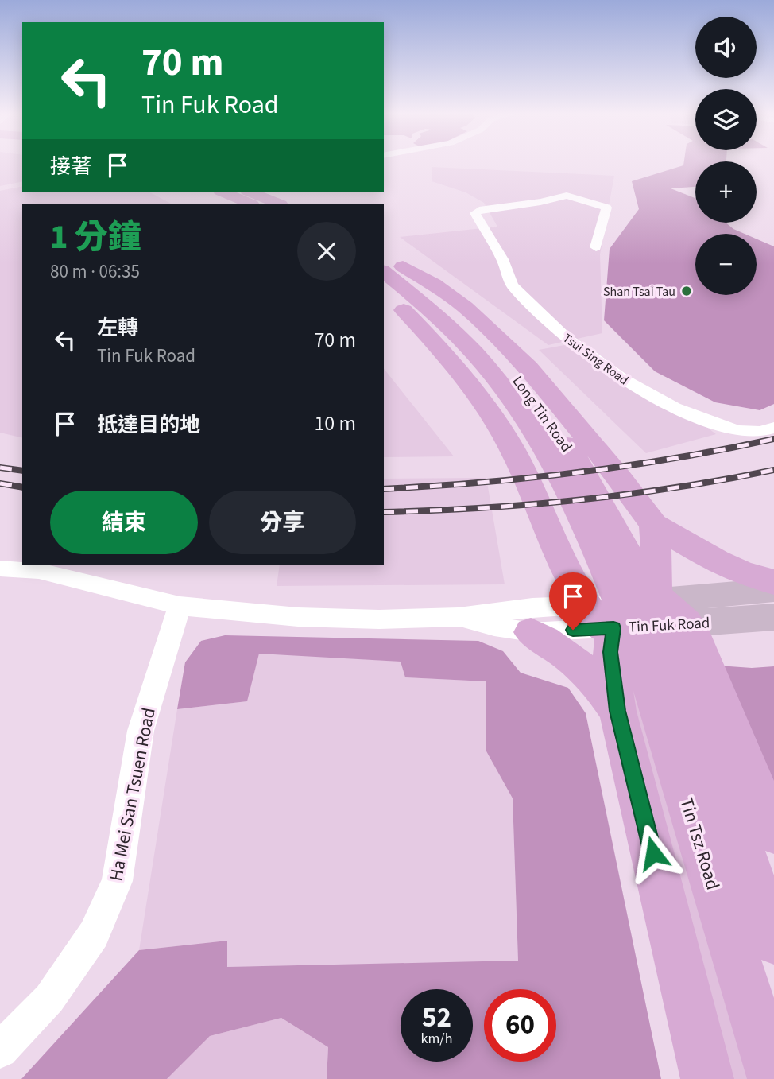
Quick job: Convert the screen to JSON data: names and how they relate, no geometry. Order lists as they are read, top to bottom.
{
  "streets": {
    "main road": ["Long Tin Road", "Tin Fuk Road", "Tin Tsz Road"],
    "street": ["Tsui Sing Road", "Ha Mei San Tsuen Road"]
  },
  "crossings": [
    ["Long Tin Road", "Tin Fuk Road"],
    ["Long Tin Road", "Tin Tsz Road"],
    ["Tin Fuk Road", "Tin Tsz Road"]
  ],
  "places": ["Shan Tsai Tau"],
  "page": {
    "map_buttons": ["+", "−"],
    "turn": ["70 m", "Tin Fuk Road"],
    "then": "接著",
    "heading": ["1 分鐘", "80 m · 06:35"],
    "list": [
      {
        "name": "左轉",
        "note": "Tin Fuk Road",
        "value": "70 m"
      },
      {
        "name": "抵達目的地",
        "value": "10 m"
      }
    ],
    "buttons": ["結束", "分享"],
    "speed": "52 km/h",
    "limit": "60"
  }
}
